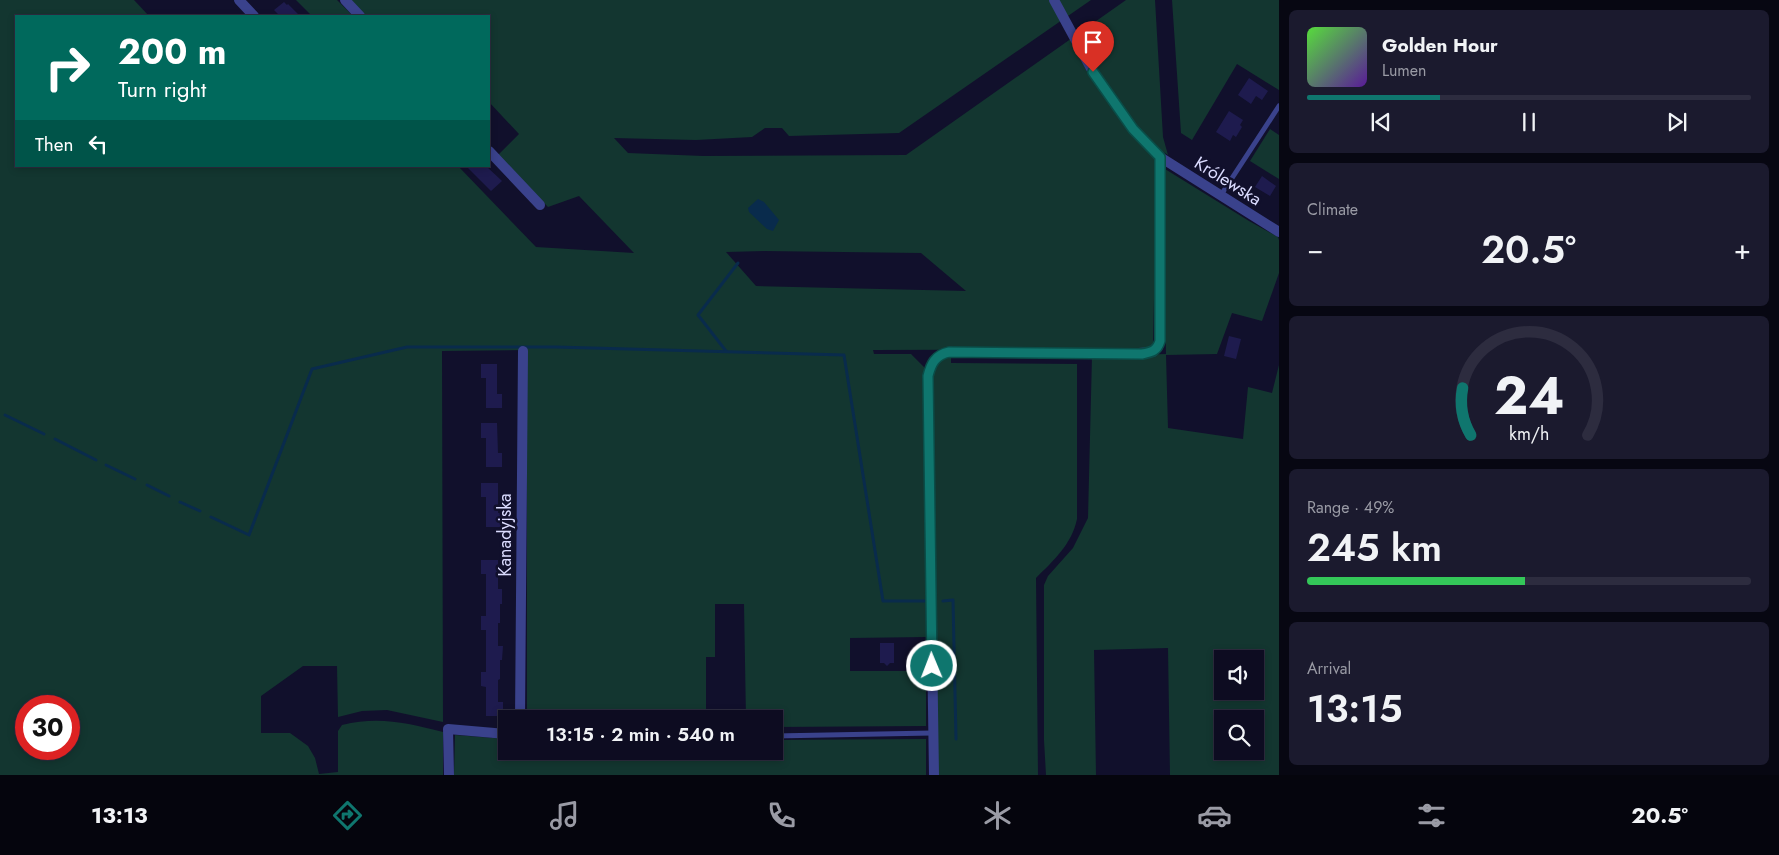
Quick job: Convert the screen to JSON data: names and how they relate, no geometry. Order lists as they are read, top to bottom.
{
  "streets": {
    "street": ["Królewska", "Kanadyjska"]
  },
  "page": {
    "turn": ["200 m", "Turn right"],
    "song": ["Golden Hour", "Lumen"],
    "then": "Then",
    "tile": [
      "Climate",
      ["Range · 49%", "245 km"],
      ["Arrival", "13:15"]
    ],
    "heat": ["−", "20.5°", "+"],
    "limit": "30",
    "trip": "13:15 · 2 min · 540 m",
    "tabs": ["13:13", "20.5°"],
    "gauge": ["24", "km/h"]
  }
}
